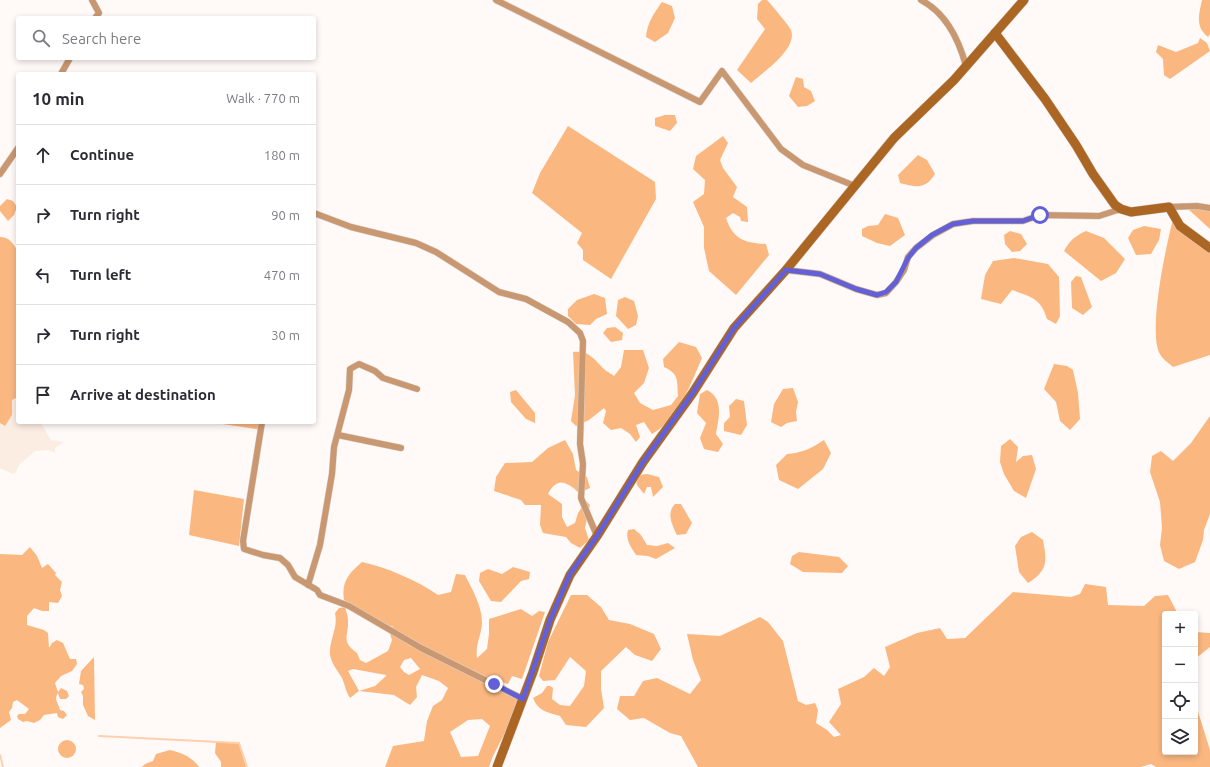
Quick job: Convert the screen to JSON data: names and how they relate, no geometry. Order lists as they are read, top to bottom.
{
  "page": {
    "search": "Search here",
    "heading": ["10 min", "Walk · 770 m"],
    "list": [
      ["Continue", "180 m"],
      ["Turn right", "90 m"],
      ["Turn left", "470 m"],
      ["Turn right", "30 m"],
      "Arrive at destination"
    ],
    "map_buttons": ["+", "−"]
  }
}
